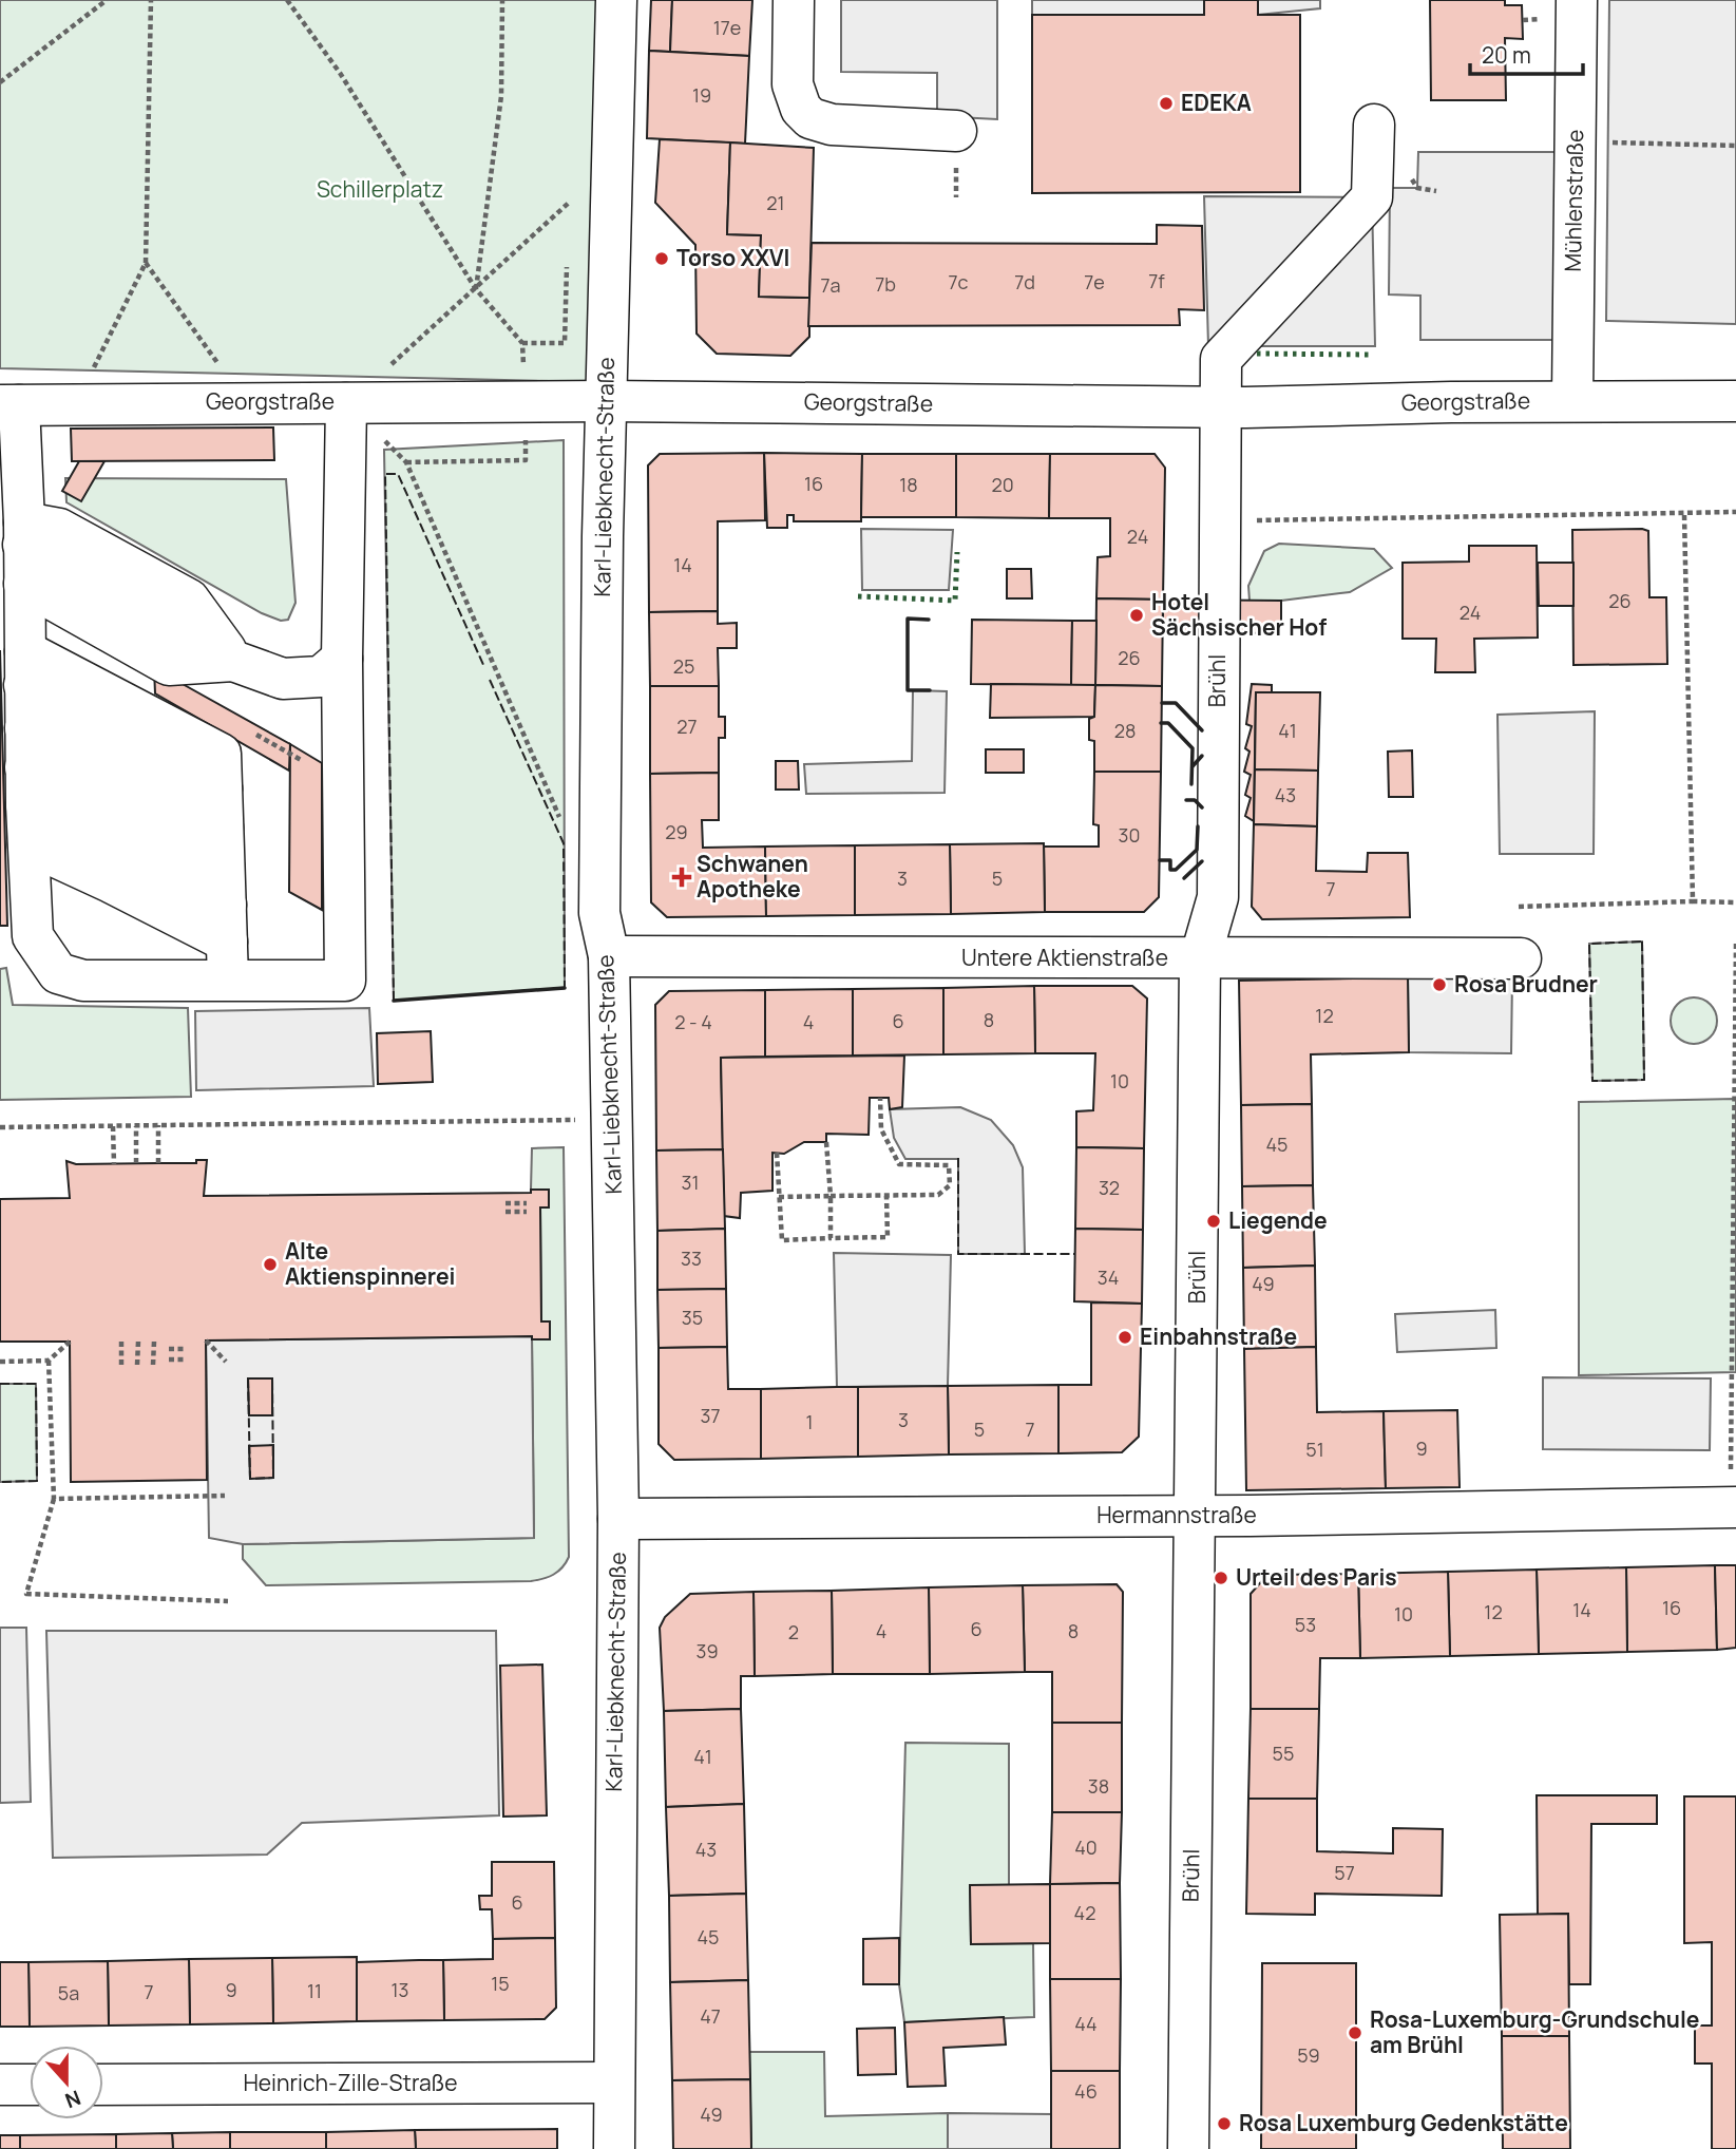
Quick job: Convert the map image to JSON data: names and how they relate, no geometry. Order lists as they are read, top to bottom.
{
  "streets": {
    "street": [
      "Mühlenstraße",
      "Georgstraße",
      "Karl-Liebknecht-Straße",
      "Brühl",
      "Untere Aktienstraße",
      "Hermannstraße",
      "Heinrich-Zille-Straße"
    ]
  },
  "crossings": [
    ["Mühlenstraße", "Georgstraße"],
    ["Georgstraße", "Karl-Liebknecht-Straße"],
    ["Georgstraße", "Brühl"],
    ["Karl-Liebknecht-Straße", "Untere Aktienstraße"],
    ["Karl-Liebknecht-Straße", "Hermannstraße"],
    ["Karl-Liebknecht-Straße", "Heinrich-Zille-Straße"],
    ["Brühl", "Untere Aktienstraße"],
    ["Brühl", "Hermannstraße"]
  ],
  "parks": ["Schillerplatz"],
  "places": {
    "other": [
      "EDEKA",
      "Torso XXVI",
      "Hotel Sächsischer Hof",
      "Rosa Brudner",
      "Liegende",
      "Alte Aktienspinnerei",
      "Einbahnstraße",
      "Urteil des Paris",
      "Rosa-Luxemburg-Grundschule am Brühl",
      "Rosa Luxemburg Gedenkstätte"
    ],
    "health": ["Schwanen Apotheke"]
  },
  "house_numbers": [
    "17e",
    "19",
    "21",
    "7f",
    "7c",
    "7d",
    "7e",
    "7b",
    "7a",
    "16",
    "18",
    "20",
    "24",
    "14",
    "26",
    "24",
    "26",
    "25",
    "27",
    "28",
    "41",
    "43",
    "29",
    "30",
    "3",
    "5",
    "7",
    "12",
    "8",
    "6",
    "2 - 4",
    "4",
    "10",
    "45",
    "31",
    "32",
    "33",
    "34",
    "49",
    "35",
    "37",
    "3",
    "1",
    "5",
    "7",
    "9",
    "51",
    "16",
    "14",
    "12",
    "10",
    "53",
    "6",
    "4",
    "8",
    "2",
    "39",
    "55",
    "41",
    "38",
    "40",
    "43",
    "57",
    "6",
    "42",
    "45",
    "15",
    "9",
    "13",
    "11",
    "7",
    "5a",
    "47",
    "44",
    "59",
    "46",
    "49"
  ],
  "scale_bar": "20 m",
  "north": "bottom"
}
